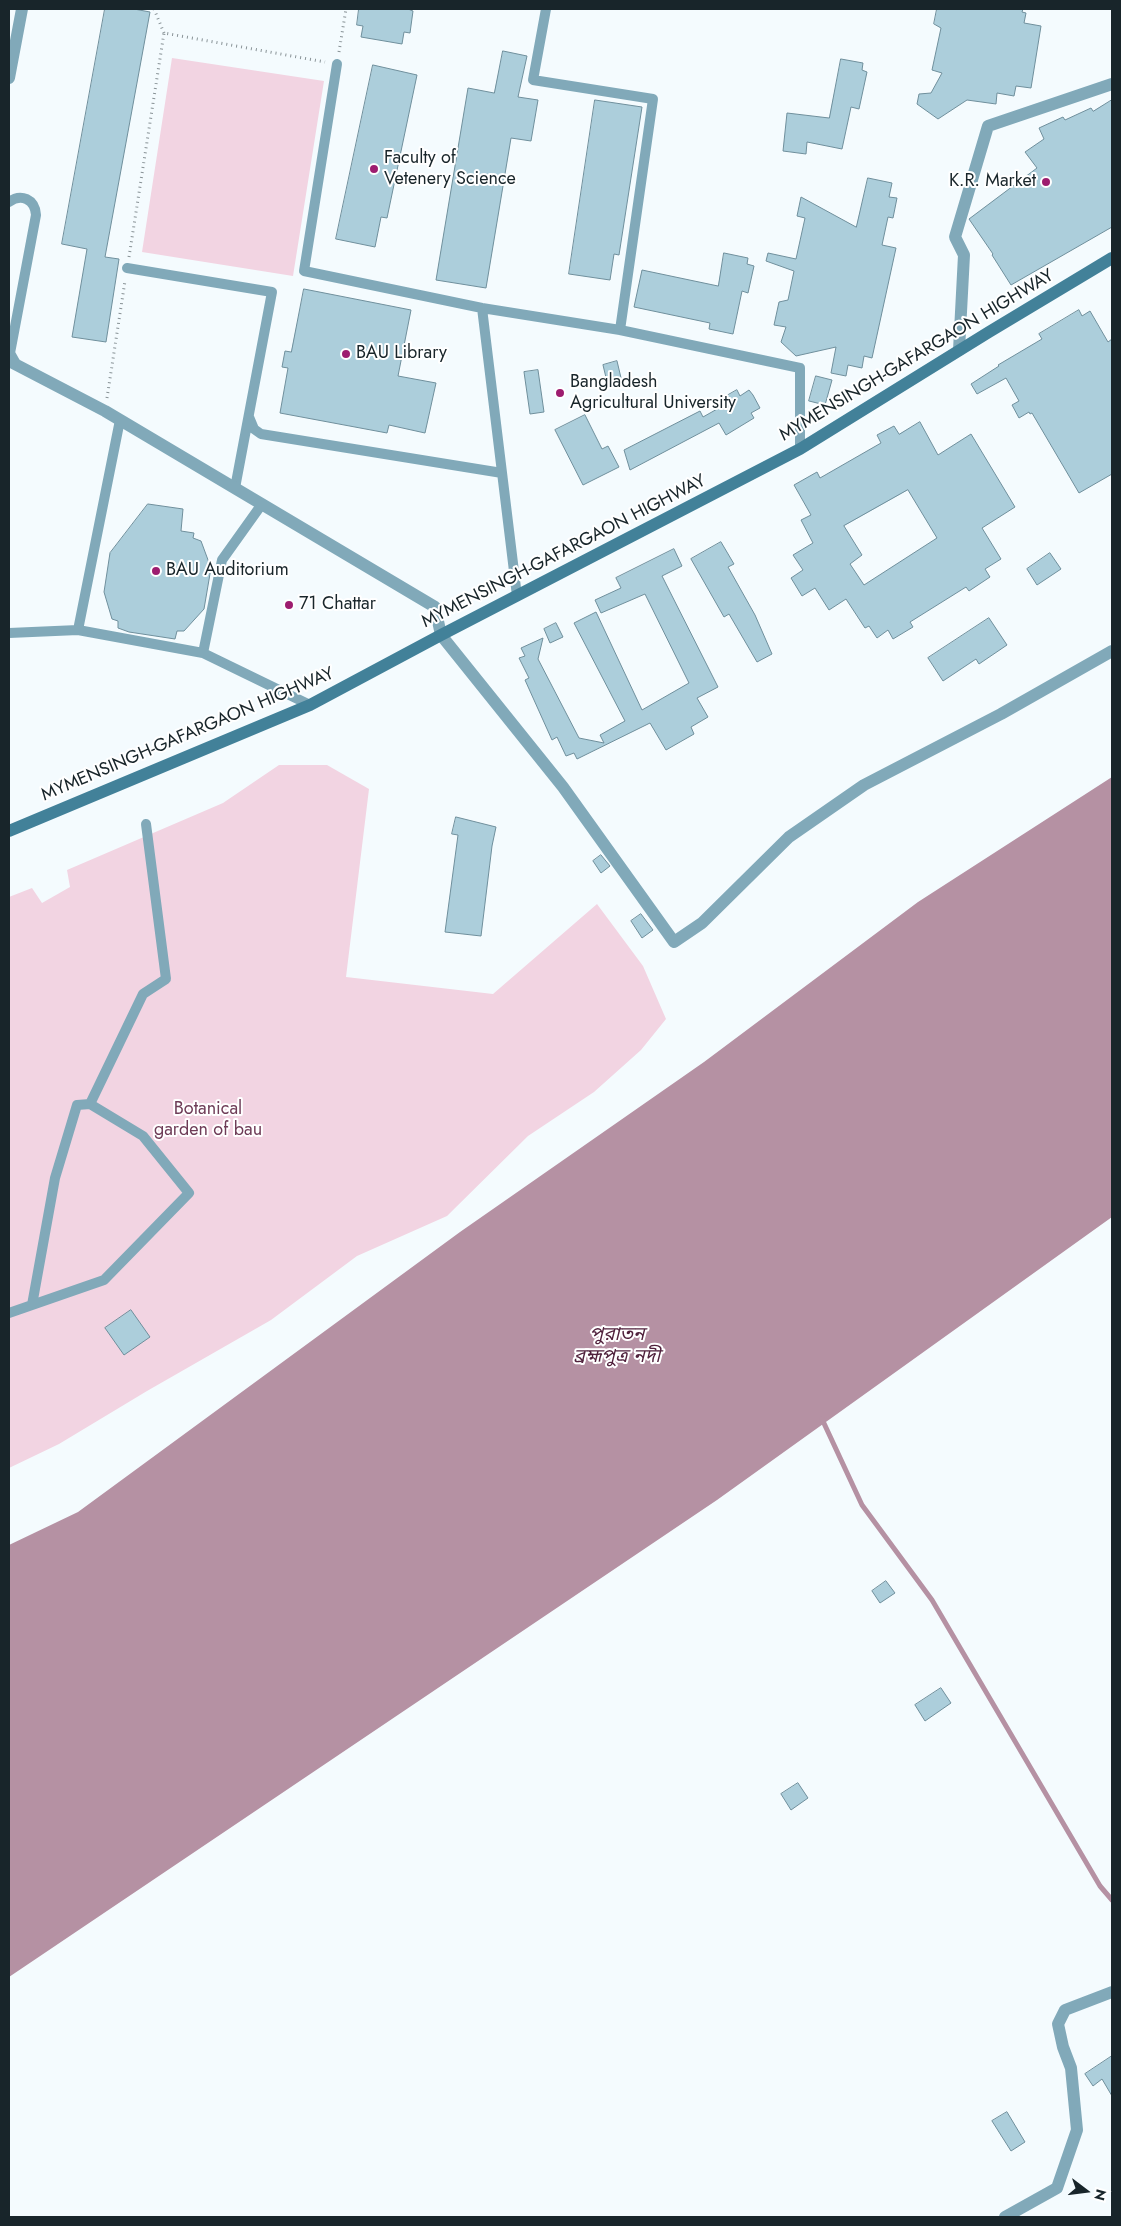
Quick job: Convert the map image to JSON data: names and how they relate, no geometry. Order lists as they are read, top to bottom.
{
  "streets": {
    "main road": ["MYMENSINGH-GAFARGAON HIGHWAY"]
  },
  "water": ["পুরাতন ব্রহ্মপুত্র নদী"],
  "parks": ["Botanical garden of bau"],
  "places": [
    "Faculty of Vetenery Science",
    "K.R. Market",
    "BAU Library",
    "Bangladesh Agricultural University",
    "BAU Auditorium",
    "71 Chattar"
  ],
  "north": "right"
}
